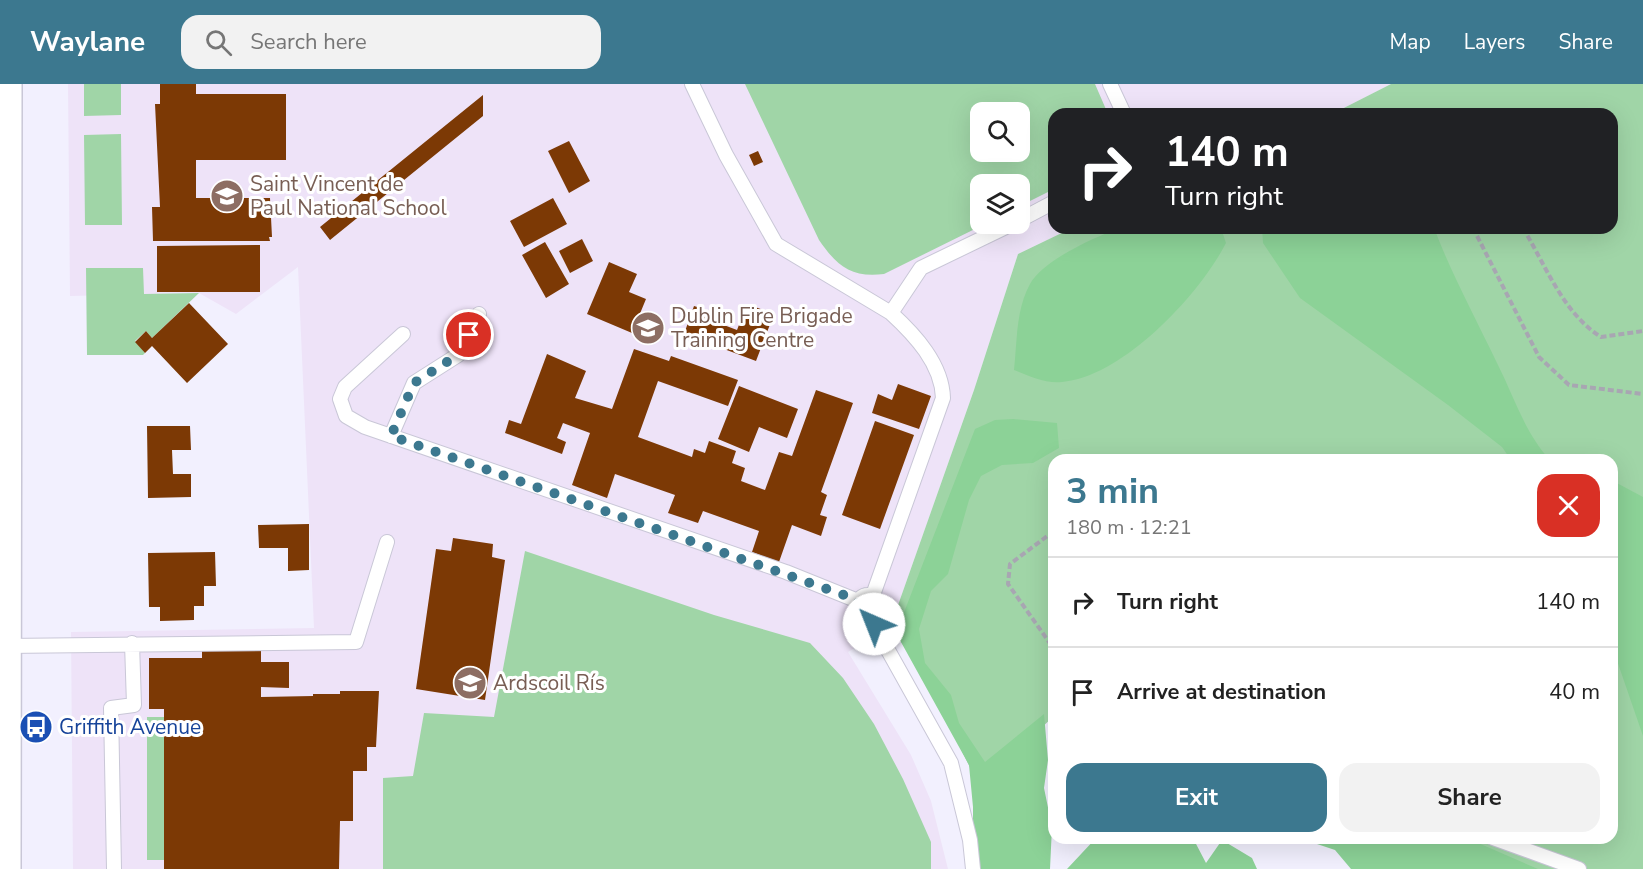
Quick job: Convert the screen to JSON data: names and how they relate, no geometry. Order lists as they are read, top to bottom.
{
  "places": {
    "school or university": ["Saint Vincent de Paul National School", "Dublin Fire Brigade Training Centre", "Ardscoil Rís"],
    "bus stop": ["Griffith Avenue"]
  },
  "page": {
    "header": "Waylane",
    "search": "Search here",
    "nav": ["Map", "Layers", "Share"],
    "turn": ["140 m", "Turn right"],
    "heading": ["3 min", "180 m · 12:21"],
    "list": [
      {
        "name": "Turn right",
        "value": "140 m"
      },
      {
        "name": "Arrive at destination",
        "value": "40 m"
      }
    ],
    "buttons": ["Exit", "Share"]
  }
}
